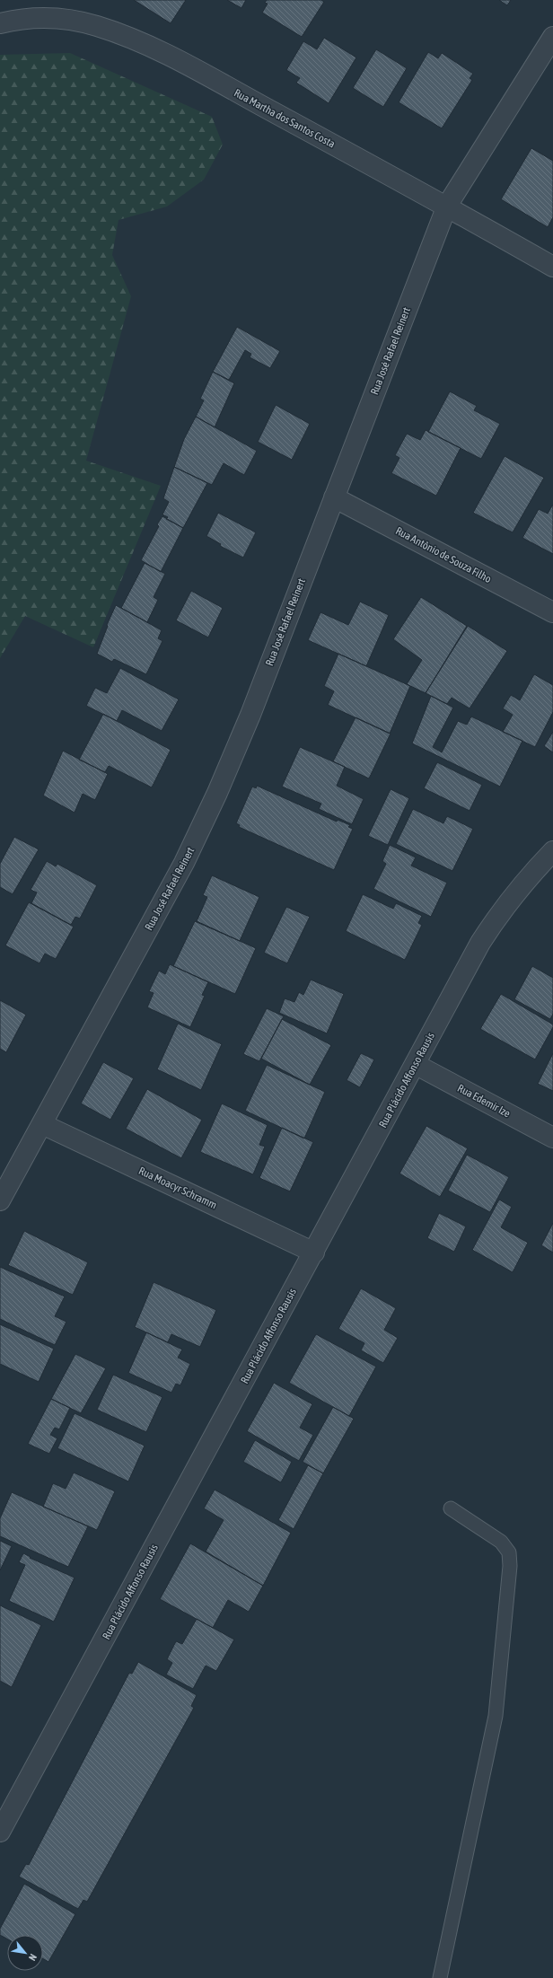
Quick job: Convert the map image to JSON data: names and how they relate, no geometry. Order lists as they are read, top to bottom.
{
  "streets": {
    "street": [
      "Rua Martha dos Santos Costa",
      "Rua José Rafael Reinert",
      "Rua Antônio de Souza Filho",
      "Rua Plácido Affonso Rausis",
      "Rua Edemir Ize",
      "Rua Moacyr Schramm"
    ]
  },
  "crossings": [
    ["Rua Martha dos Santos Costa", "Rua José Rafael Reinert"],
    ["Rua José Rafael Reinert", "Rua Antônio de Souza Filho"],
    ["Rua José Rafael Reinert", "Rua Moacyr Schramm"],
    ["Rua Plácido Affonso Rausis", "Rua Edemir Ize"],
    ["Rua Plácido Affonso Rausis", "Rua Moacyr Schramm"]
  ],
  "north": "bottom right"
}
